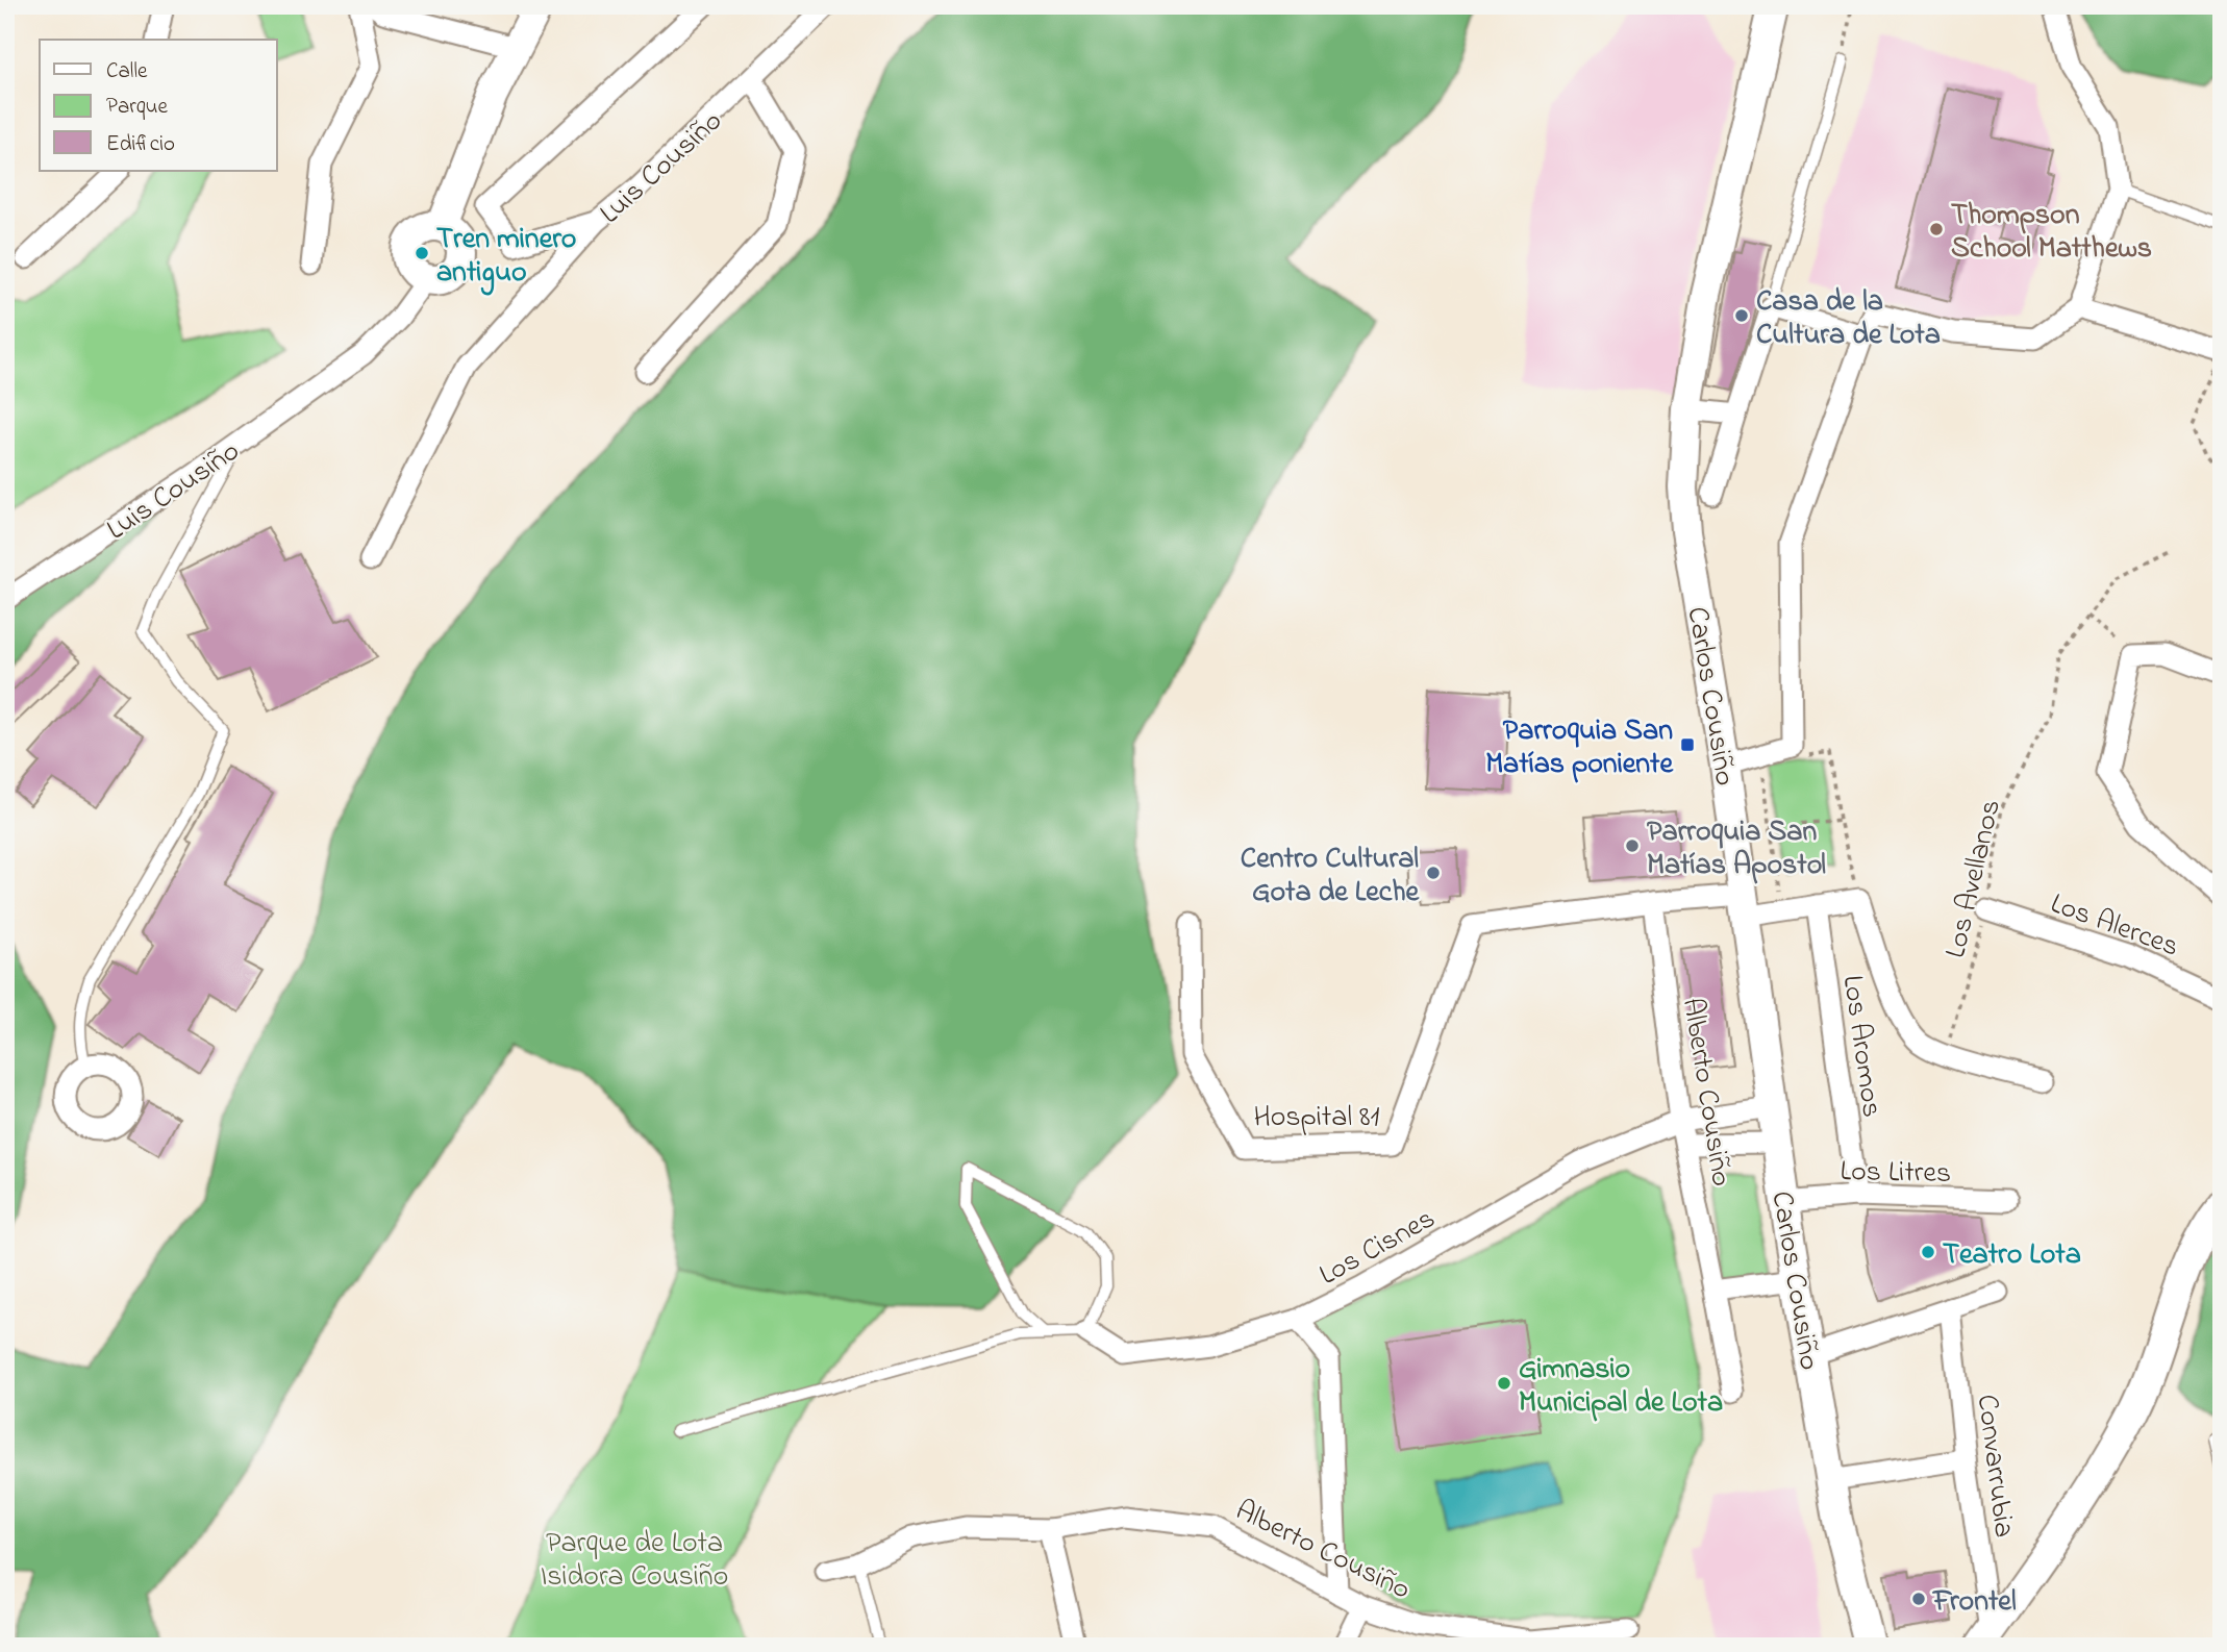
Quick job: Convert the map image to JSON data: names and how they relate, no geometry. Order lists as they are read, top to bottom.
{
  "streets": {
    "main road": ["Carlos Cousiño"],
    "street": [
      "Luis Cousiño",
      "Los Alerces",
      "Los Aromos",
      "Alberto Cousiño",
      "Hospital 81",
      "Los Litres",
      "Los Cisnes",
      "Convarrubia"
    ],
    "path": ["Los Avellanos"]
  },
  "crossings": [
    ["Carlos Cousiño", "Los Litres"],
    ["Carlos Cousiño", "Los Cisnes"],
    ["Los Avellanos", "Los Alerces"],
    ["Los Aromos", "Los Litres"],
    ["Alberto Cousiño", "Hospital 81"],
    ["Alberto Cousiño", "Los Cisnes"]
  ],
  "parks": ["Parque de Lota Isidora Cousiño"],
  "places": {
    "other": [
      "Thompson School Matthews",
      "Tren minero antiguo",
      "Casa de la Cultura de Lota",
      "Parroquia San Matías Apostol",
      "Centro Cultural Gota de Leche",
      "Teatro Lota",
      "Gimnasio Municipal de Lota",
      "Frontel"
    ],
    "transit": ["Parroquia San Matías poniente"]
  },
  "legend": ["Calle", "Parque", "Edificio"]
}
